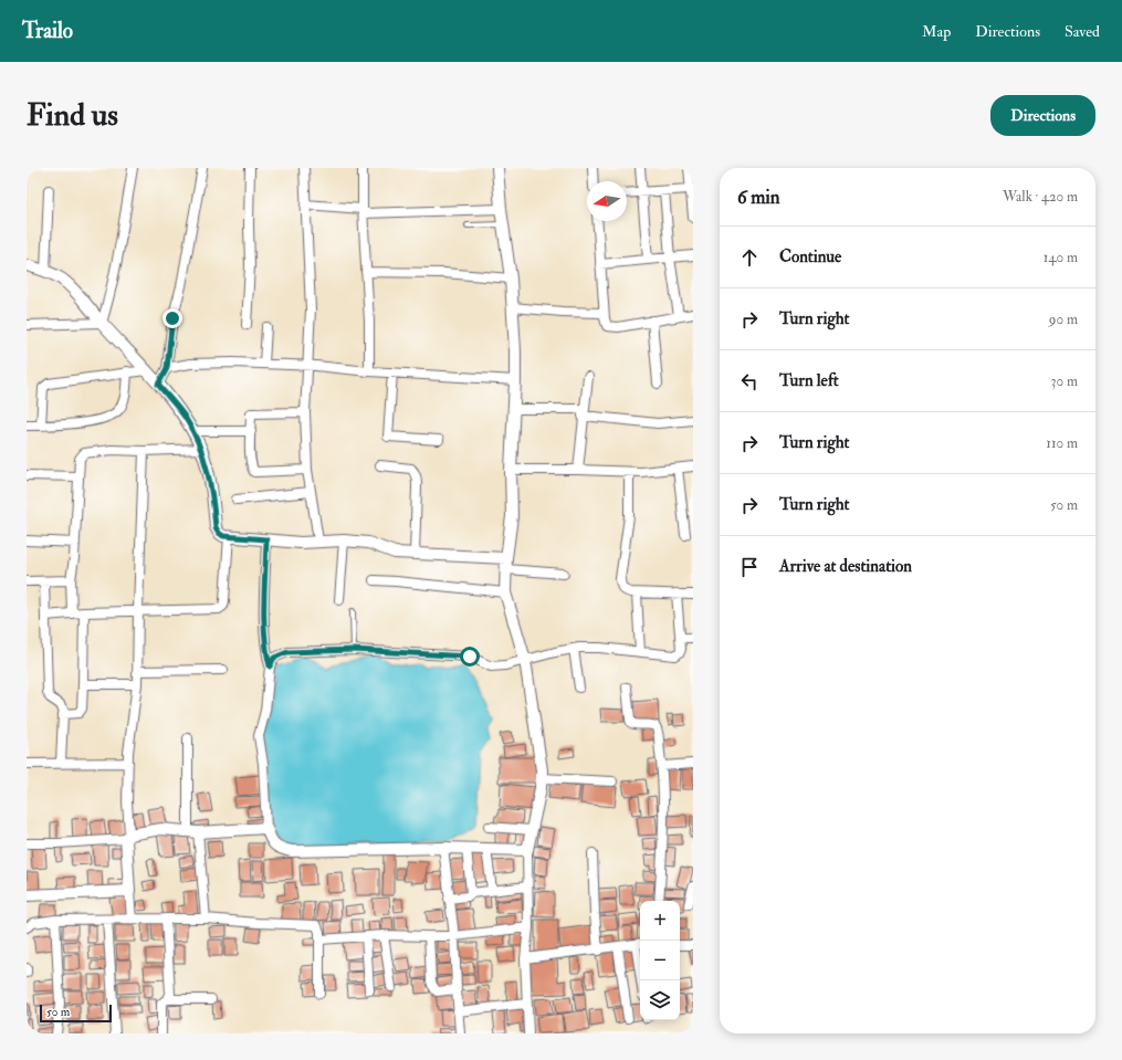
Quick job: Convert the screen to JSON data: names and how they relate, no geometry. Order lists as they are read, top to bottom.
{
  "scale_bar": "50 m",
  "north": "left",
  "page": {
    "header": "Trailo",
    "nav": ["Map", "Directions", "Saved"],
    "buttons": "Directions",
    "title": "Find us",
    "heading": ["6 min", "Walk · 420 m"],
    "list": [
      ["Continue", "140 m"],
      ["Turn right", "90 m"],
      ["Turn left", "30 m"],
      ["Turn right", "110 m"],
      ["Turn right", "50 m"],
      "Arrive at destination"
    ],
    "map_buttons": ["+", "−"],
    "scale": "50 m"
  }
}
